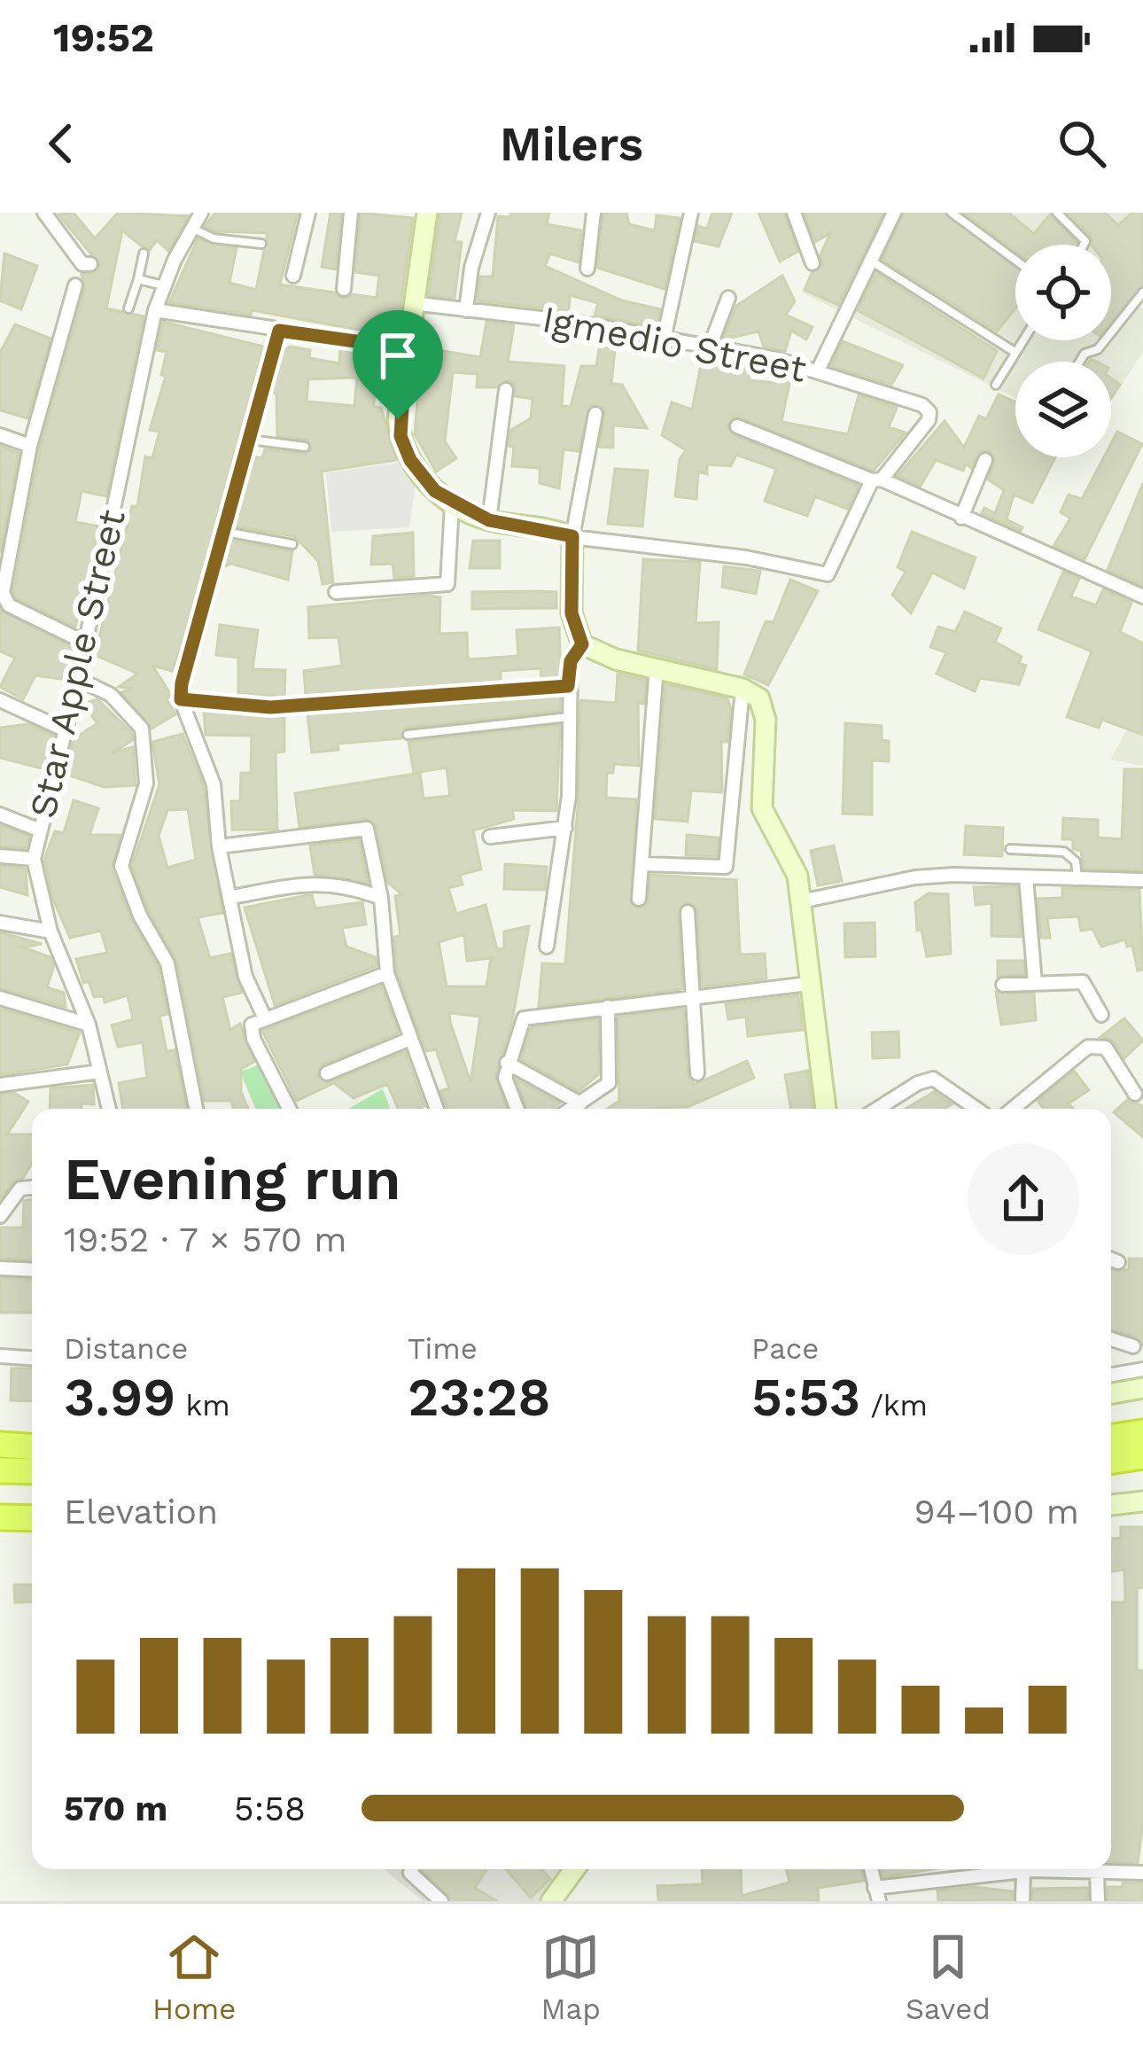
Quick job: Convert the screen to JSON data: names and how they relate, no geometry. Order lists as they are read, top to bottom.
{
  "streets": {
    "street": ["Igmedio Street", "Star Apple Street"]
  },
  "page": {
    "status": "19:52",
    "header": "Milers",
    "heading": ["Evening run", "19:52 · 7 × 570 m"],
    "stats": [
      ["Distance", "3.99 km"],
      ["Time", "23:28"],
      ["Pace", "5:53 /km"]
    ],
    "chart": ["Elevation", "94–100 m"],
    "list": [
      {
        "name": "570 m",
        "note": "5:58"
      }
    ],
    "tabs": ["Home", "Map", "Saved"]
  }
}
